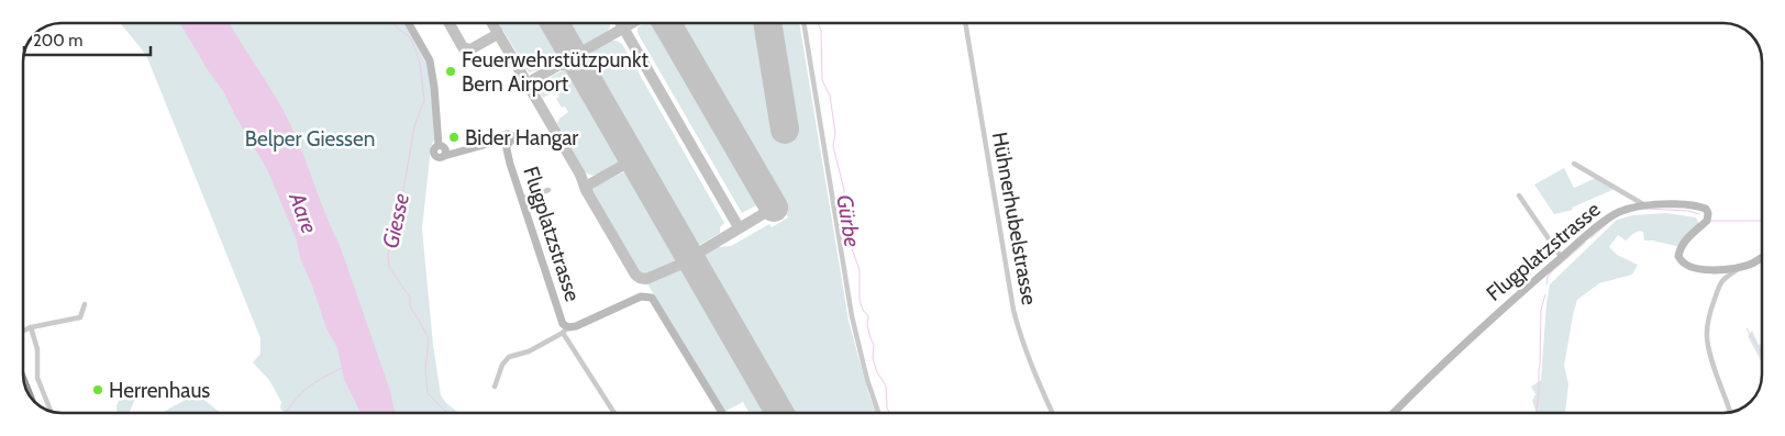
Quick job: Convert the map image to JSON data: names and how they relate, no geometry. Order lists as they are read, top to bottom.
{
  "streets": {
    "street": ["Hühnerhubelstrasse", "Flugplatzstrasse"]
  },
  "water": ["Aare", "Giesse", "Gürbe"],
  "parks": ["Belper Giessen"],
  "places": ["Feuerwehrstützpunkt Bern Airport", "Bider Hangar", "Herrenhaus"],
  "scale_bar": "200 m"
}
